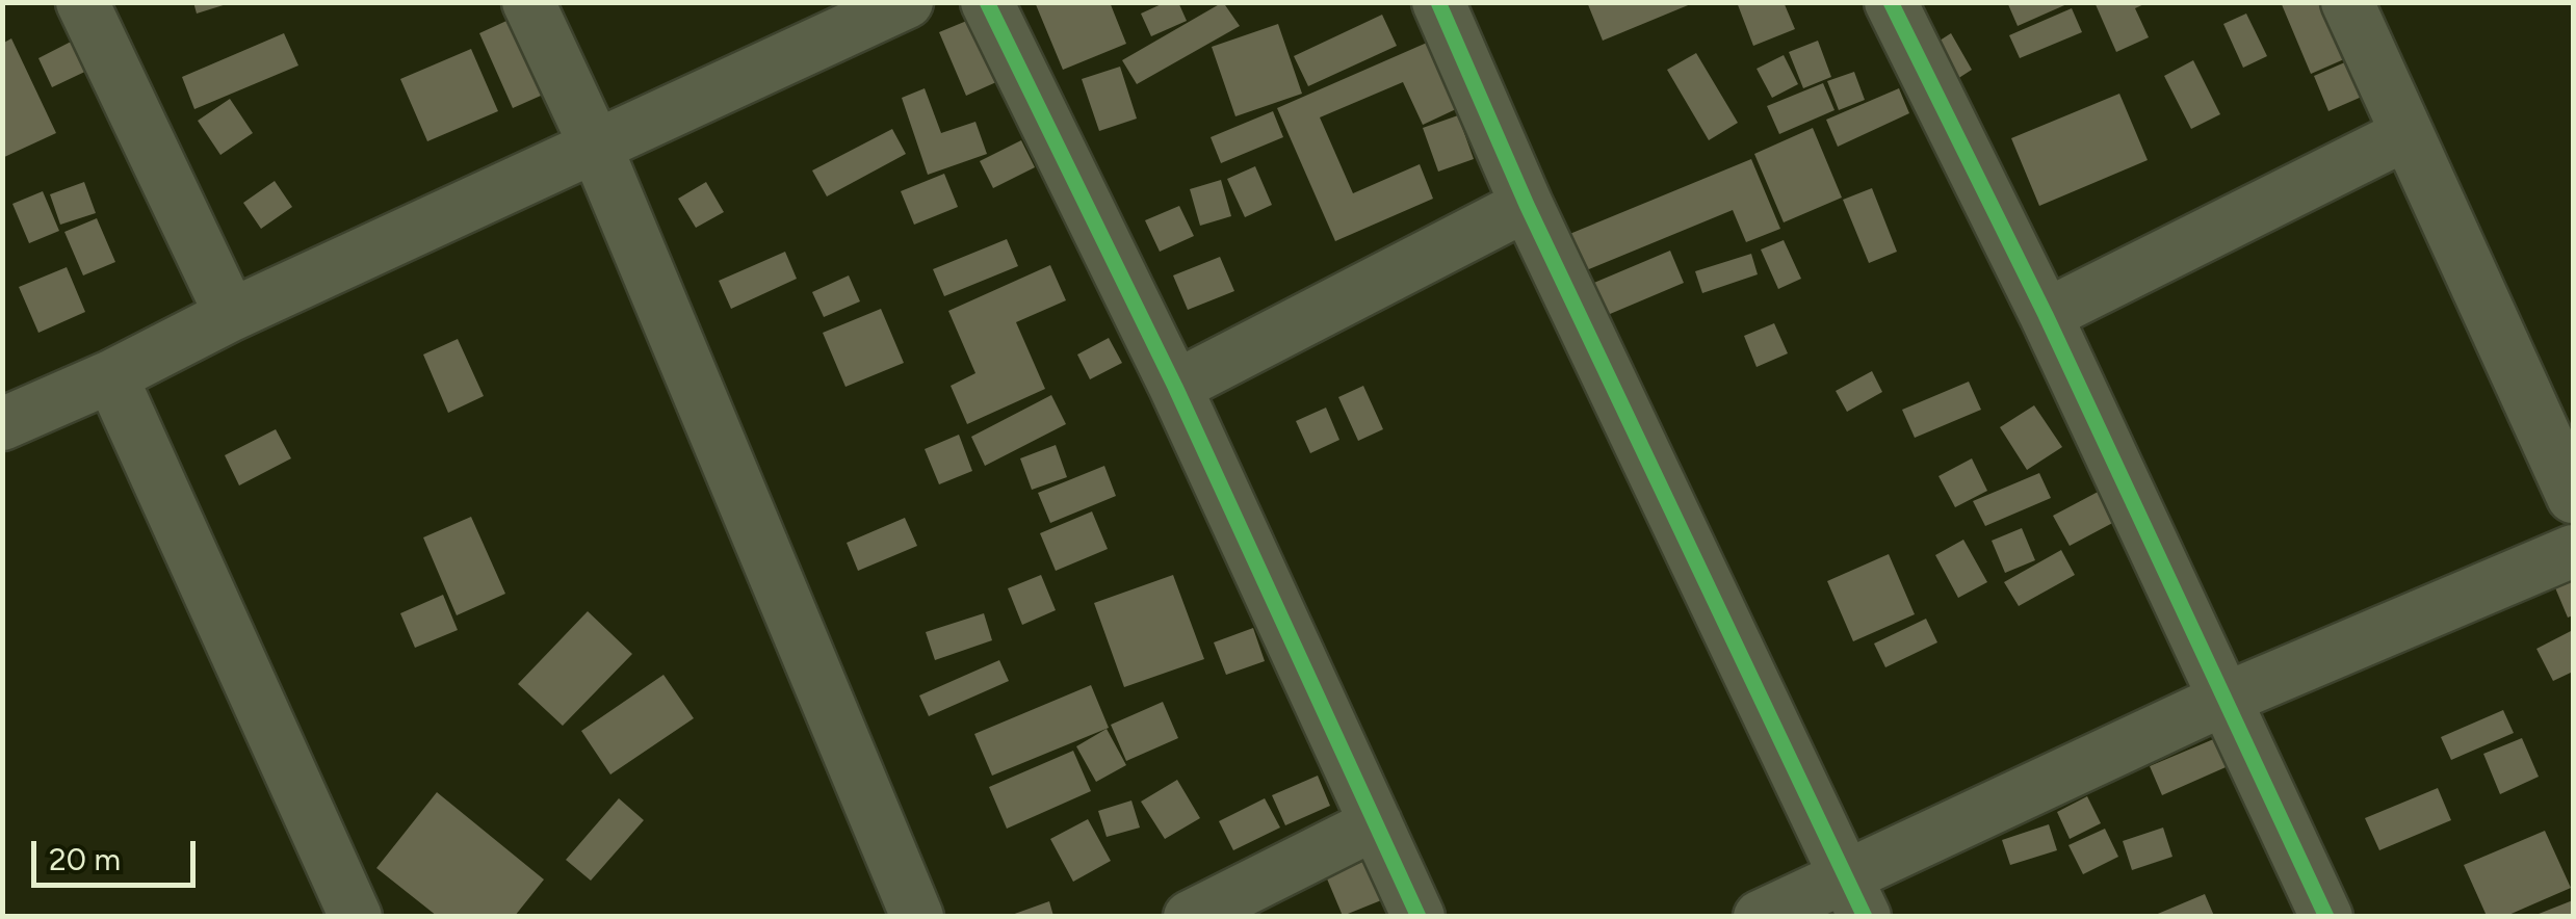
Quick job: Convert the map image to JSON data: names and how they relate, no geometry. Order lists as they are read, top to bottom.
{
  "scale_bar": "20 m"
}
